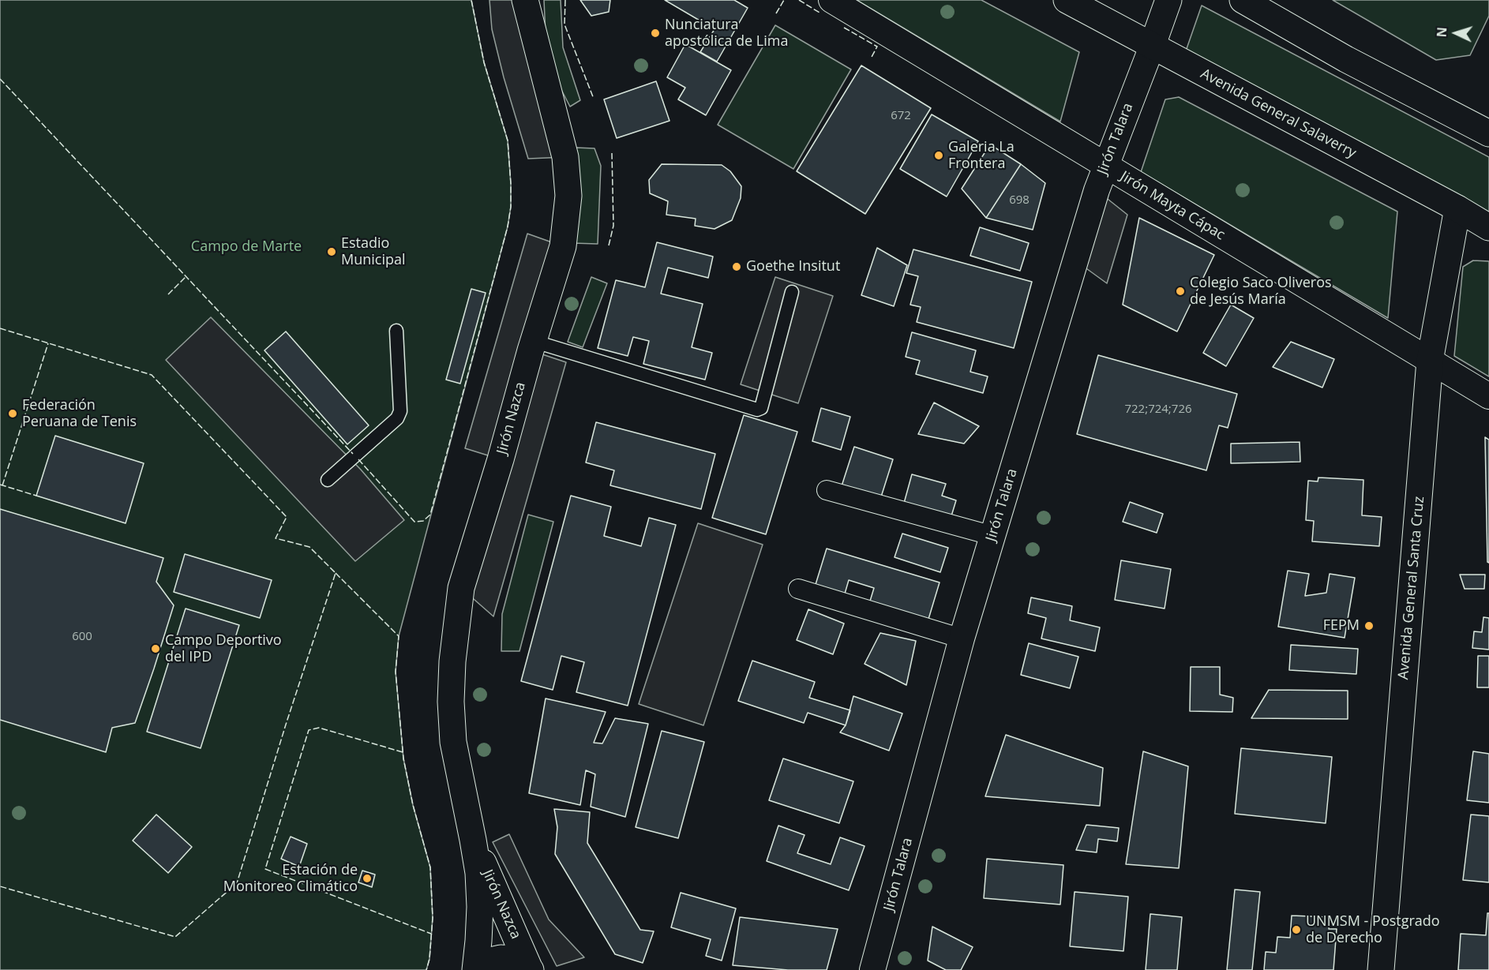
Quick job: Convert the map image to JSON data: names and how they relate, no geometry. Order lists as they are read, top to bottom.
{
  "streets": {
    "street": [
      "Avenida General Salaverry",
      "Jirón Talara",
      "Jirón Mayta Cápac",
      "Jirón Nazca",
      "Avenida General Santa Cruz"
    ]
  },
  "crossings": [
    ["Avenida General Salaverry", "Jirón Talara"],
    ["Avenida General Salaverry", "Avenida General Santa Cruz"],
    ["Jirón Talara", "Jirón Mayta Cápac"],
    ["Jirón Mayta Cápac", "Avenida General Santa Cruz"]
  ],
  "parks": ["Campo de Marte"],
  "places": [
    "Nunciatura apostólica de Lima",
    "Galeria La Frontera",
    "Estadio Municipal",
    "Goethe Insitut",
    "Colegio Saco Oliveros de Jesús María",
    "Federación Peruana de Tenis",
    "FEPM",
    "Campo Deportivo del IPD",
    "Estación de Monitoreo Climático",
    "UNMSM - Postgrado de Derecho"
  ],
  "house_numbers": [
    "672",
    "698",
    "722;724;726",
    "600"
  ],
  "north": "left"
}
